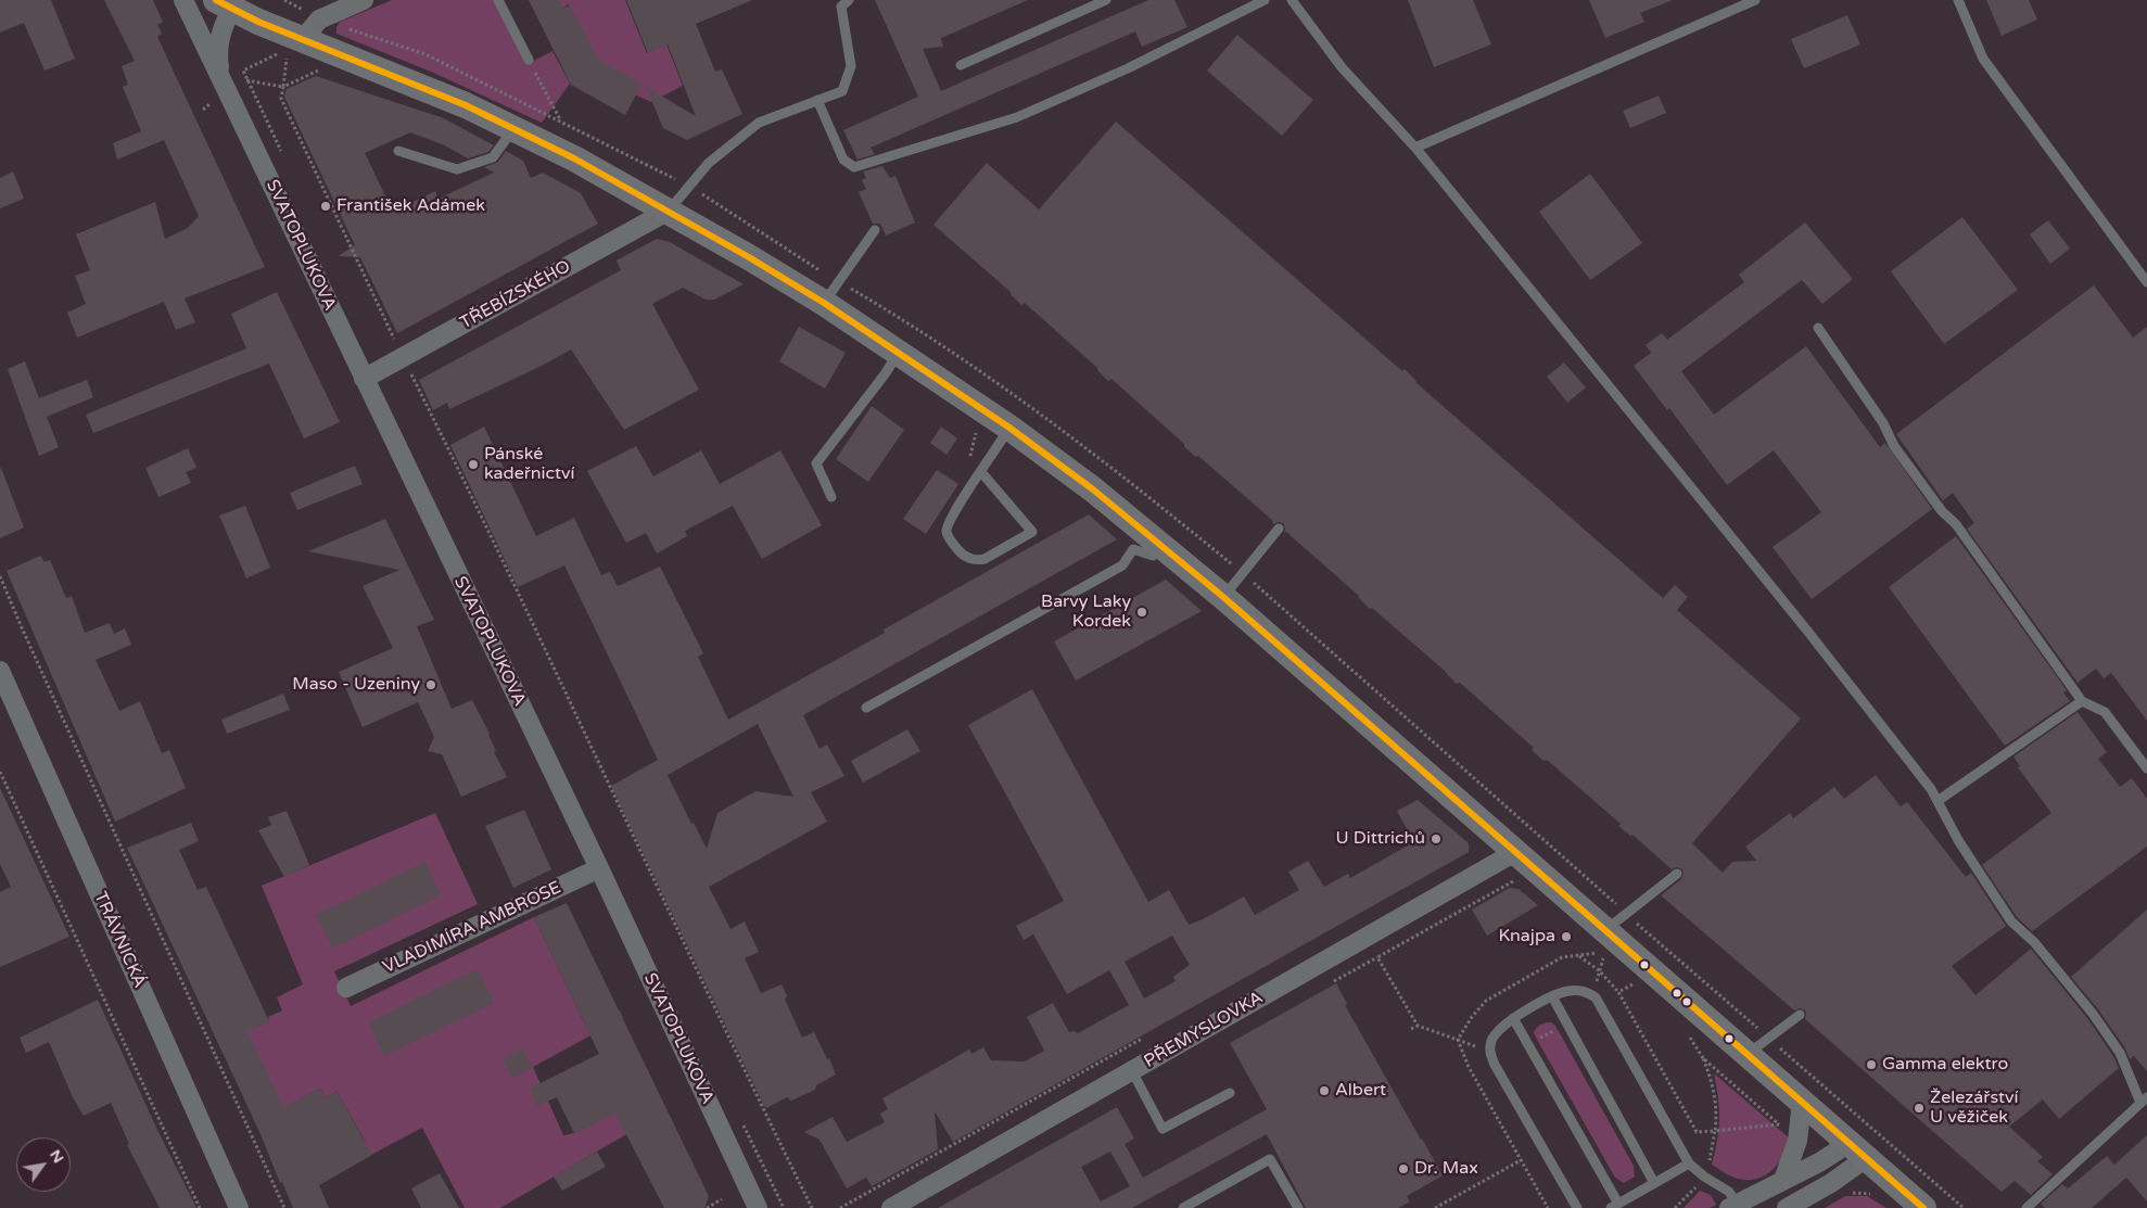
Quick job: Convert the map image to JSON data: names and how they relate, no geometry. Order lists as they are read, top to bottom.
{
  "streets": {
    "street": [
      "SVATOPLUKOVA",
      "TŘEBÍZSKÉHO",
      "VLADIMÍRA AMBROSE",
      "TRÁVNICKÁ",
      "PŘEMYSLOVKA"
    ]
  },
  "crossings": [
    ["SVATOPLUKOVA", "TŘEBÍZSKÉHO"],
    ["SVATOPLUKOVA", "VLADIMÍRA AMBROSE"]
  ],
  "places": [
    "František Adámek",
    "Pánské kadeřnictví",
    "Barvy Laky Kordek",
    "Maso - Uzeniny",
    "U Dittrichů",
    "Knajpa",
    "Gamma elektro",
    "Albert",
    "Železářství U věžiček",
    "Dr. Max"
  ],
  "north": "top right"
}
